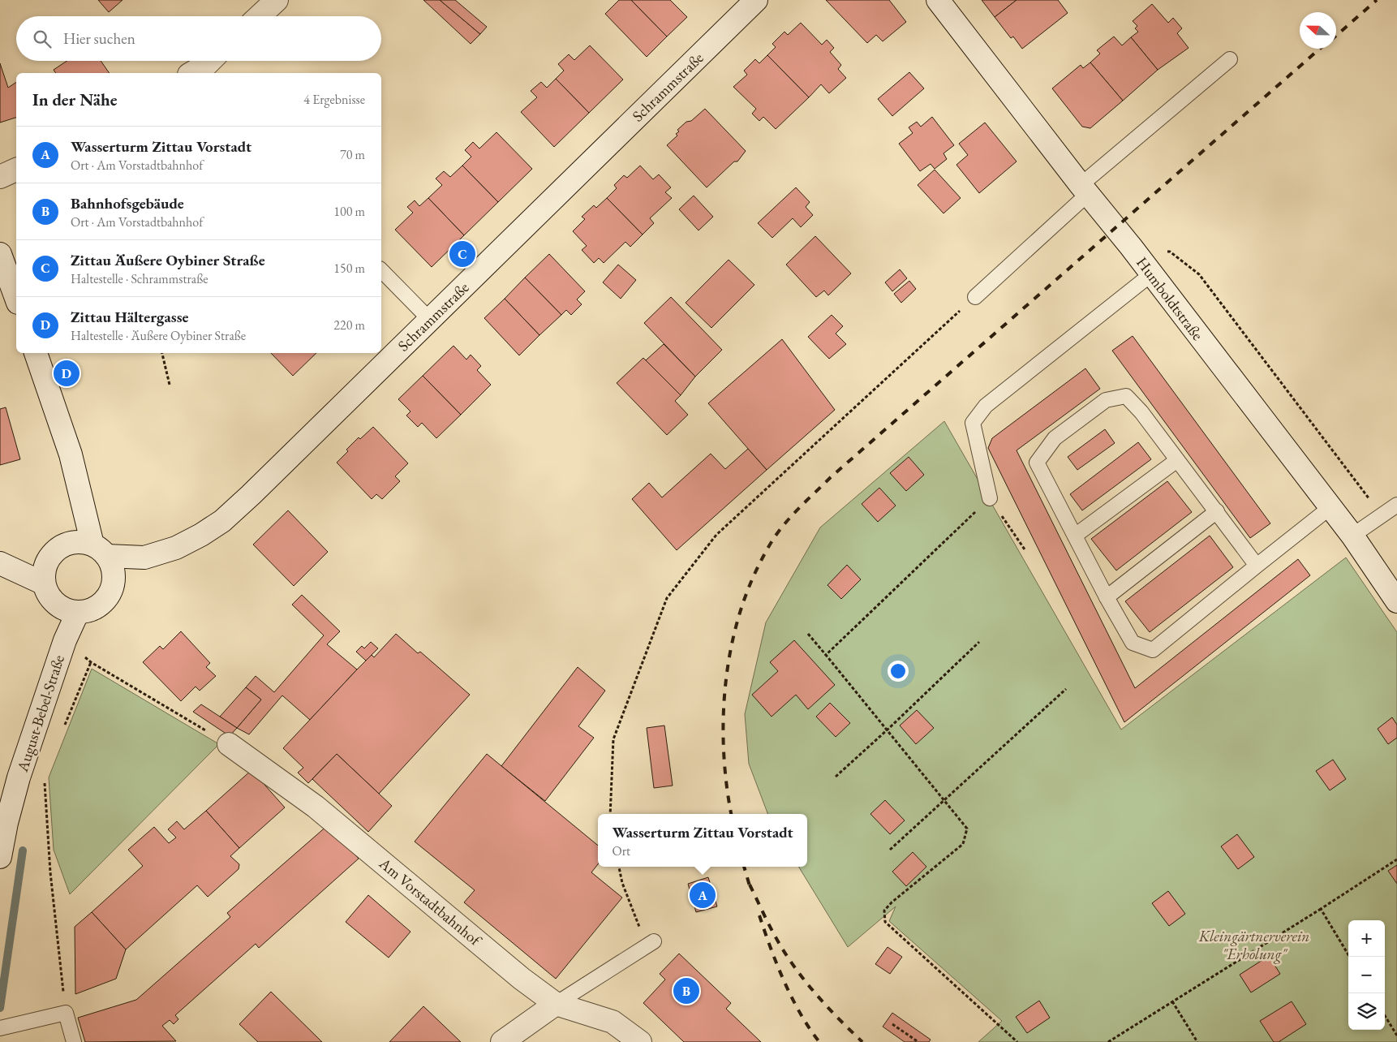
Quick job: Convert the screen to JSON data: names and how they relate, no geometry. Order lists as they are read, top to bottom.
{
  "streets": {
    "main road": [
      "Schrammstraße",
      "Humboldtstraße",
      "August-Bebel-Straße",
      "Am Vorstadtbahnhof"
    ]
  },
  "crossings": [
    ["Schrammstraße", "August-Bebel-Straße"]
  ],
  "parks": ["Kleingärtnerverein \"Erholung\""],
  "north": "left",
  "page": {
    "search": "Hier suchen",
    "heading": ["In der Nähe", "4 Ergebnisse"],
    "list": [
      {
        "mark": "A",
        "name": "Wasserturm Zittau Vorstadt",
        "note": "Ort · Am Vorstadtbahnhof",
        "value": "70 m"
      },
      {
        "mark": "B",
        "name": "Bahnhofsgebäude",
        "note": "Ort · Am Vorstadtbahnhof",
        "value": "100 m"
      },
      {
        "mark": "C",
        "name": "Zittau Äußere Oybiner Straße",
        "note": "Haltestelle · Schrammstraße",
        "value": "150 m"
      },
      {
        "mark": "D",
        "name": "Zittau Hältergasse",
        "note": "Haltestelle · Äußere Oybiner Straße",
        "value": "220 m"
      }
    ],
    "pins": [
      "C",
      "D",
      "A",
      "B"
    ],
    "popup": ["Wasserturm Zittau Vorstadt", "Ort"],
    "map_buttons": ["+", "−"]
  }
}
